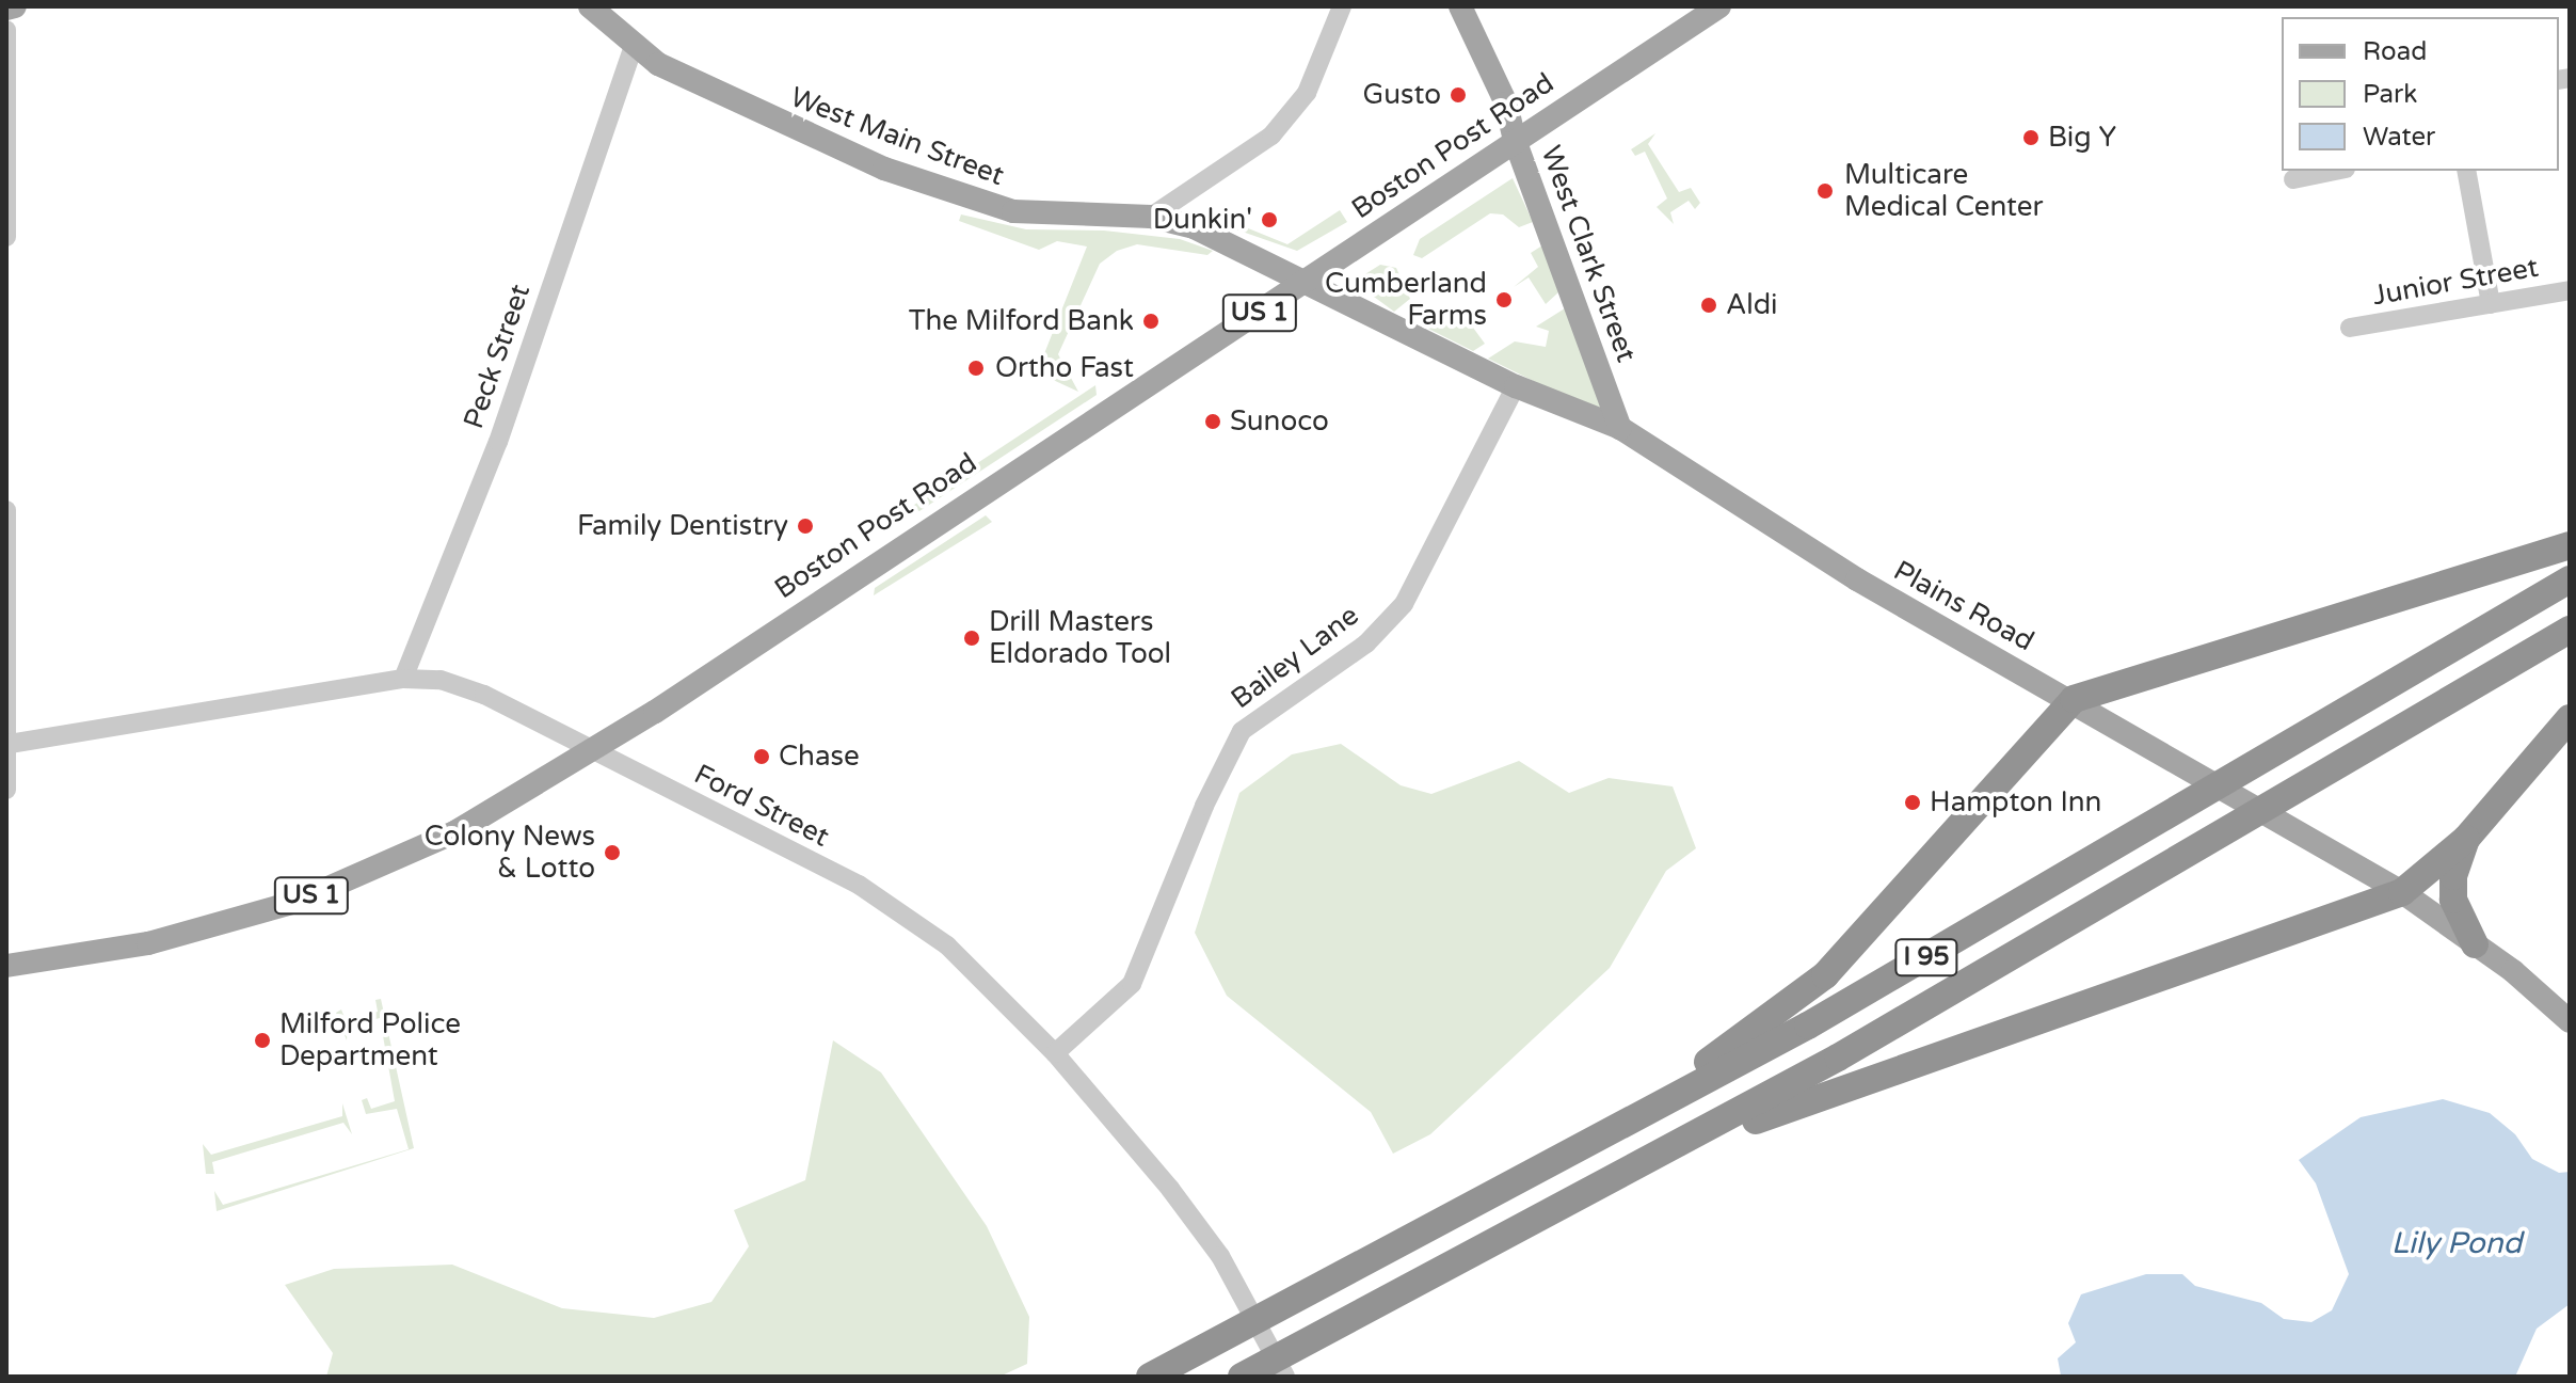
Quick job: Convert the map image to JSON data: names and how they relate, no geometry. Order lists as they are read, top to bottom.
{
  "streets": {
    "highway": ["I 95"],
    "main road": [
      "West Main Street",
      "Boston Post Road",
      "West Clark Street",
      "US 1",
      "Plains Road"
    ],
    "street": [
      "Junior Street",
      "Peck Street",
      "Bailey Lane",
      "Ford Street"
    ]
  },
  "crossings": [
    ["West Main Street", "Boston Post Road"],
    ["West Main Street", "Peck Street"],
    ["West Main Street", "Plains Road"],
    ["Boston Post Road", "West Clark Street"],
    ["Boston Post Road", "Plains Road"],
    ["Boston Post Road", "Ford Street"],
    ["West Clark Street", "Plains Road"],
    ["Peck Street", "Ford Street"],
    ["Plains Road", "Bailey Lane"],
    ["Bailey Lane", "Ford Street"],
    ["Ford Street", "I 95"]
  ],
  "water": ["Lily Pond"],
  "places": [
    "Gusto",
    "Big Y",
    "Multicare Medical Center",
    "Dunkin'",
    "Cumberland Farms",
    "Aldi",
    "The Milford Bank",
    "Ortho Fast",
    "Sunoco",
    "Family Dentistry",
    "Drill Masters Eldorado Tool",
    "Chase",
    "Hampton Inn",
    "Colony News & Lotto",
    "Milford Police Department"
  ],
  "legend": ["Road", "Park", "Water"]
}
